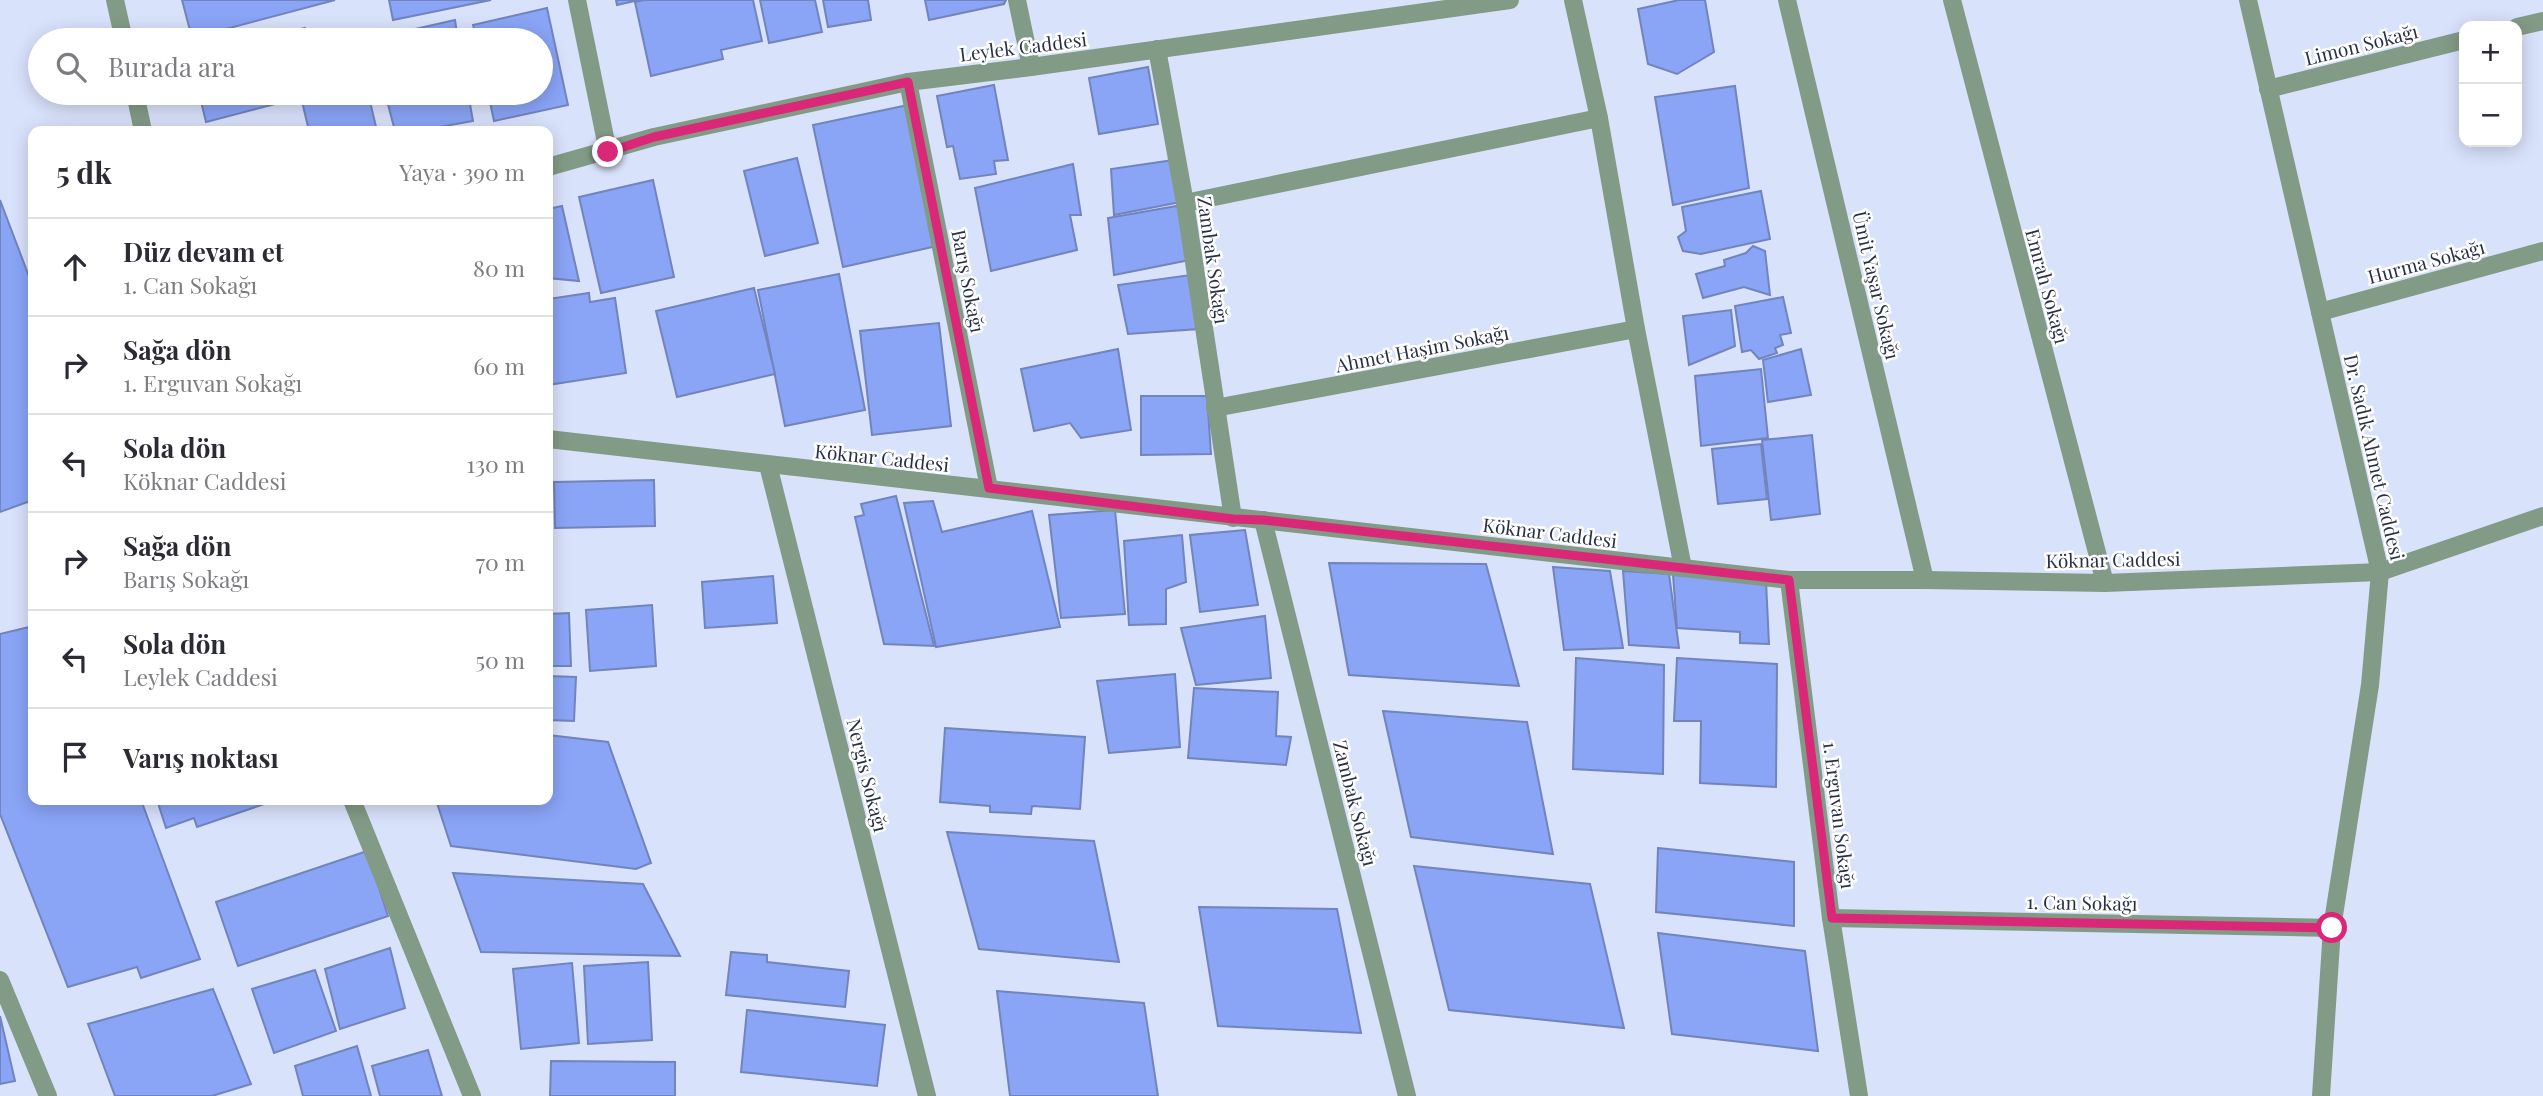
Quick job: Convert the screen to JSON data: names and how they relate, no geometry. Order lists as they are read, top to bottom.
{
  "streets": {
    "street": [
      "Limon Sokağı",
      "Leylek Caddesi",
      "Zambak Sokağı",
      "Hurma Sokağı",
      "Barış Sokağı",
      "Ümit Yaşar Sokağı",
      "Emrah Sokağı",
      "Ahmet Haşim Sokağı",
      "Köknar Caddesi",
      "Dr. Sadık Ahmet Caddesi",
      "Nergis Sokağı",
      "1. Erguvan Sokağı",
      "1. Can Sokağı"
    ]
  },
  "crossings": [
    ["Limon Sokağı", "Dr. Sadık Ahmet Caddesi"],
    ["Leylek Caddesi", "Zambak Sokağı"],
    ["Leylek Caddesi", "Barış Sokağı"],
    ["Zambak Sokağı", "Ahmet Haşim Sokağı"],
    ["Zambak Sokağı", "Köknar Caddesi"],
    ["Hurma Sokağı", "Dr. Sadık Ahmet Caddesi"],
    ["Barış Sokağı", "Köknar Caddesi"],
    ["Ümit Yaşar Sokağı", "Köknar Caddesi"],
    ["Emrah Sokağı", "Köknar Caddesi"],
    ["Köknar Caddesi", "Dr. Sadık Ahmet Caddesi"],
    ["Köknar Caddesi", "Nergis Sokağı"],
    ["Köknar Caddesi", "1. Erguvan Sokağı"],
    ["Dr. Sadık Ahmet Caddesi", "1. Can Sokağı"],
    ["1. Erguvan Sokağı", "1. Can Sokağı"]
  ],
  "page": {
    "map_buttons": ["+", "−"],
    "search": "Burada ara",
    "heading": ["5 dk", "Yaya · 390 m"],
    "list": [
      ["Düz devam et", "1. Can Sokağı", "80 m"],
      ["Sağa dön", "1. Erguvan Sokağı", "60 m"],
      ["Sola dön", "Köknar Caddesi", "130 m"],
      ["Sağa dön", "Barış Sokağı", "70 m"],
      ["Sola dön", "Leylek Caddesi", "50 m"],
      "Varış noktası"
    ]
  }
}
